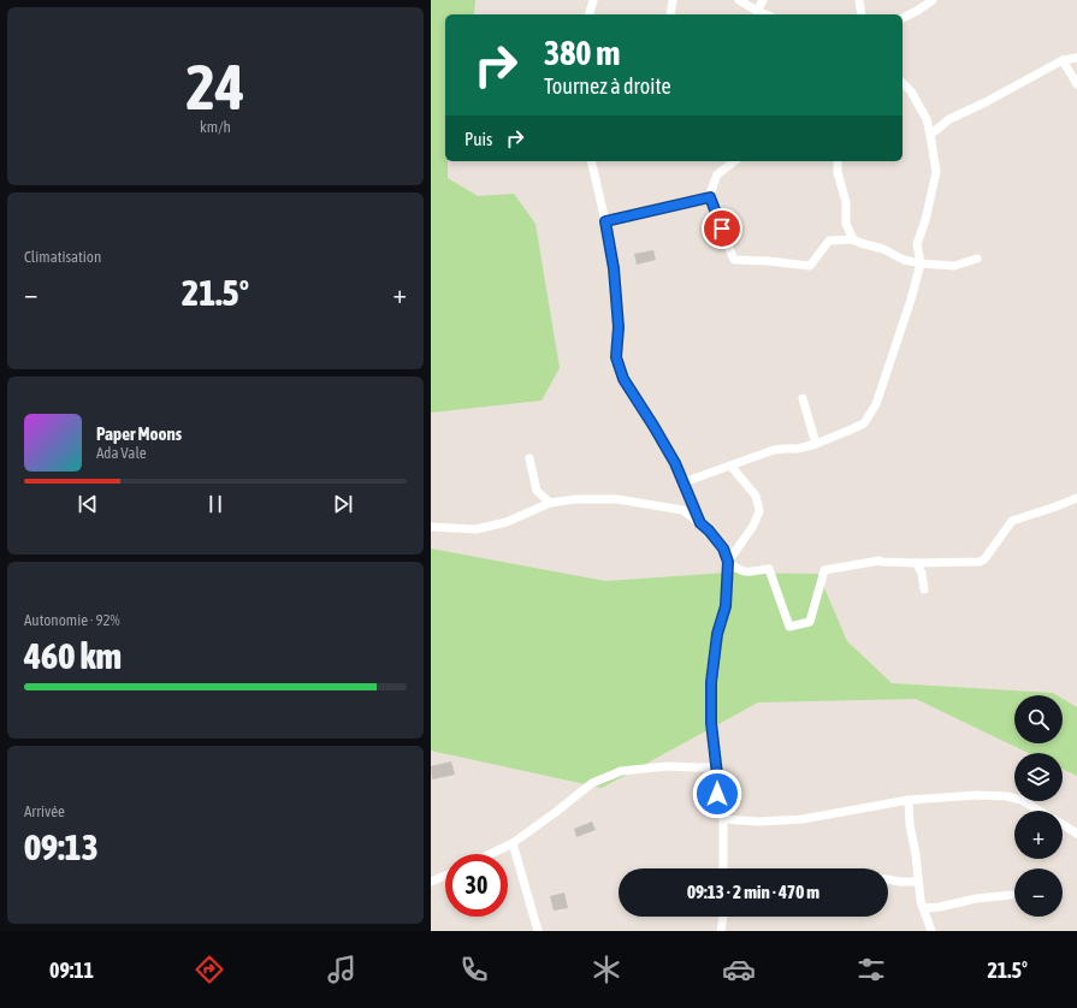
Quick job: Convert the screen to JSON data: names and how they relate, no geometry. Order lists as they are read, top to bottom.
{
  "page": {
    "tile": [
      ["24", "km/h"],
      "Climatisation",
      ["Autonomie · 92%", "460 km"],
      ["Arrivée", "09:13"]
    ],
    "turn": ["380 m", "Tournez à droite"],
    "then": "Puis",
    "heat": ["−", "21.5°", "+"],
    "song": ["Paper Moons", "Ada Vale"],
    "map_buttons": ["+", "−"],
    "limit": "30",
    "trip": "09:13 · 2 min · 470 m",
    "tabs": ["09:11", "21.5°"]
  }
}
